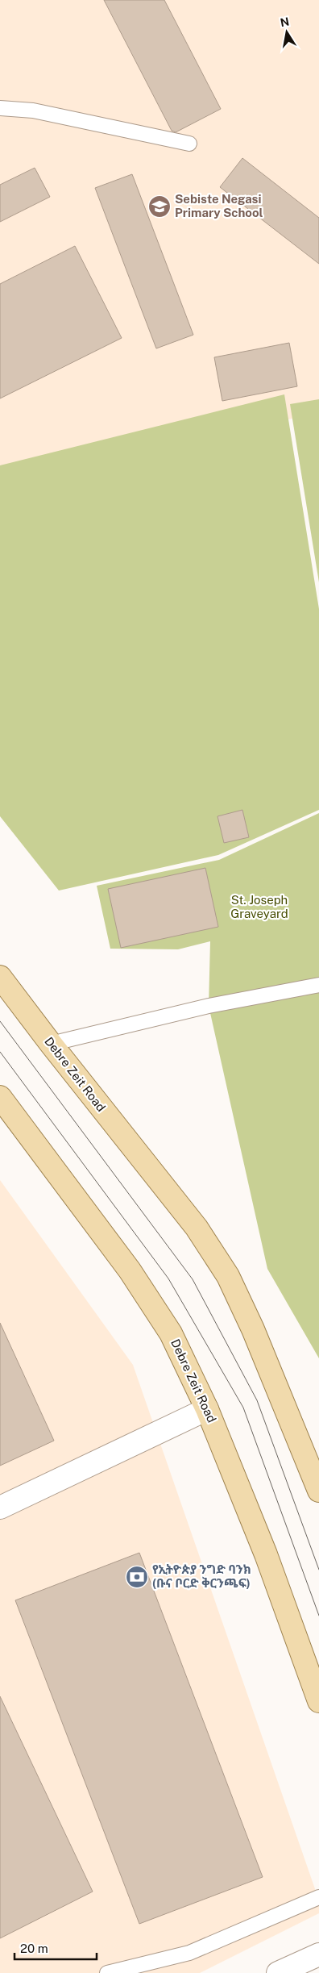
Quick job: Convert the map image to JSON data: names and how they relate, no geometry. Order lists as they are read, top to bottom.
{
  "streets": {
    "main road": ["Debre Zeit Road"]
  },
  "parks": ["St. Joseph Graveyard"],
  "places": {
    "school or university": ["Sebiste Negasi Primary School"],
    "bank": ["የኢትዮጵያ ንግድ ባንክ (ቡና ቦርድ ቅርንጫፍ)"]
  },
  "scale_bar": "20 m",
  "north": "top"
}
